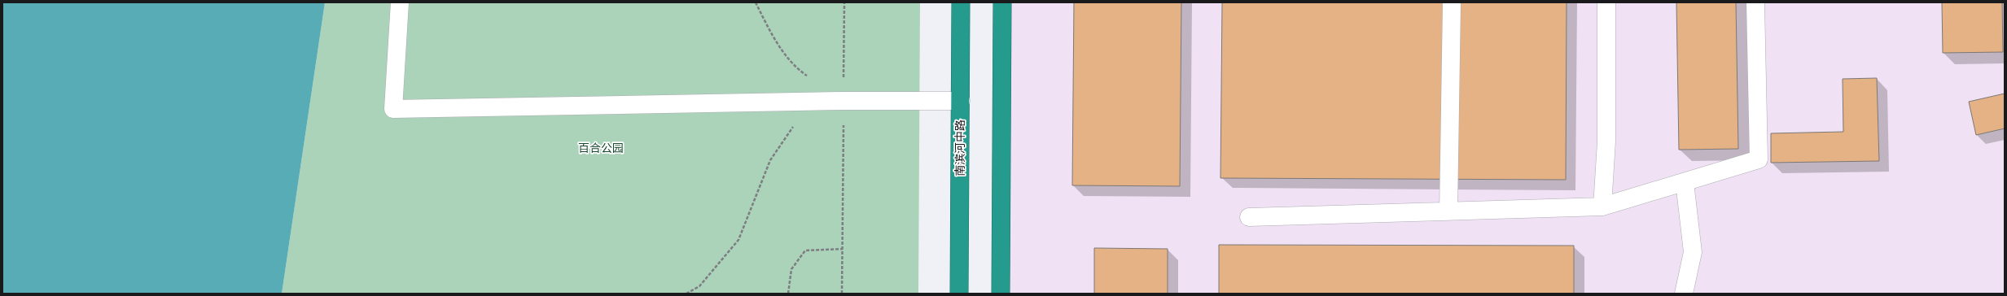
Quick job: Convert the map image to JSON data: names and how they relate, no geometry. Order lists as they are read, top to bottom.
{
  "streets": {
    "highway": ["南滨河中路"]
  },
  "parks": ["百合公园"]
}
